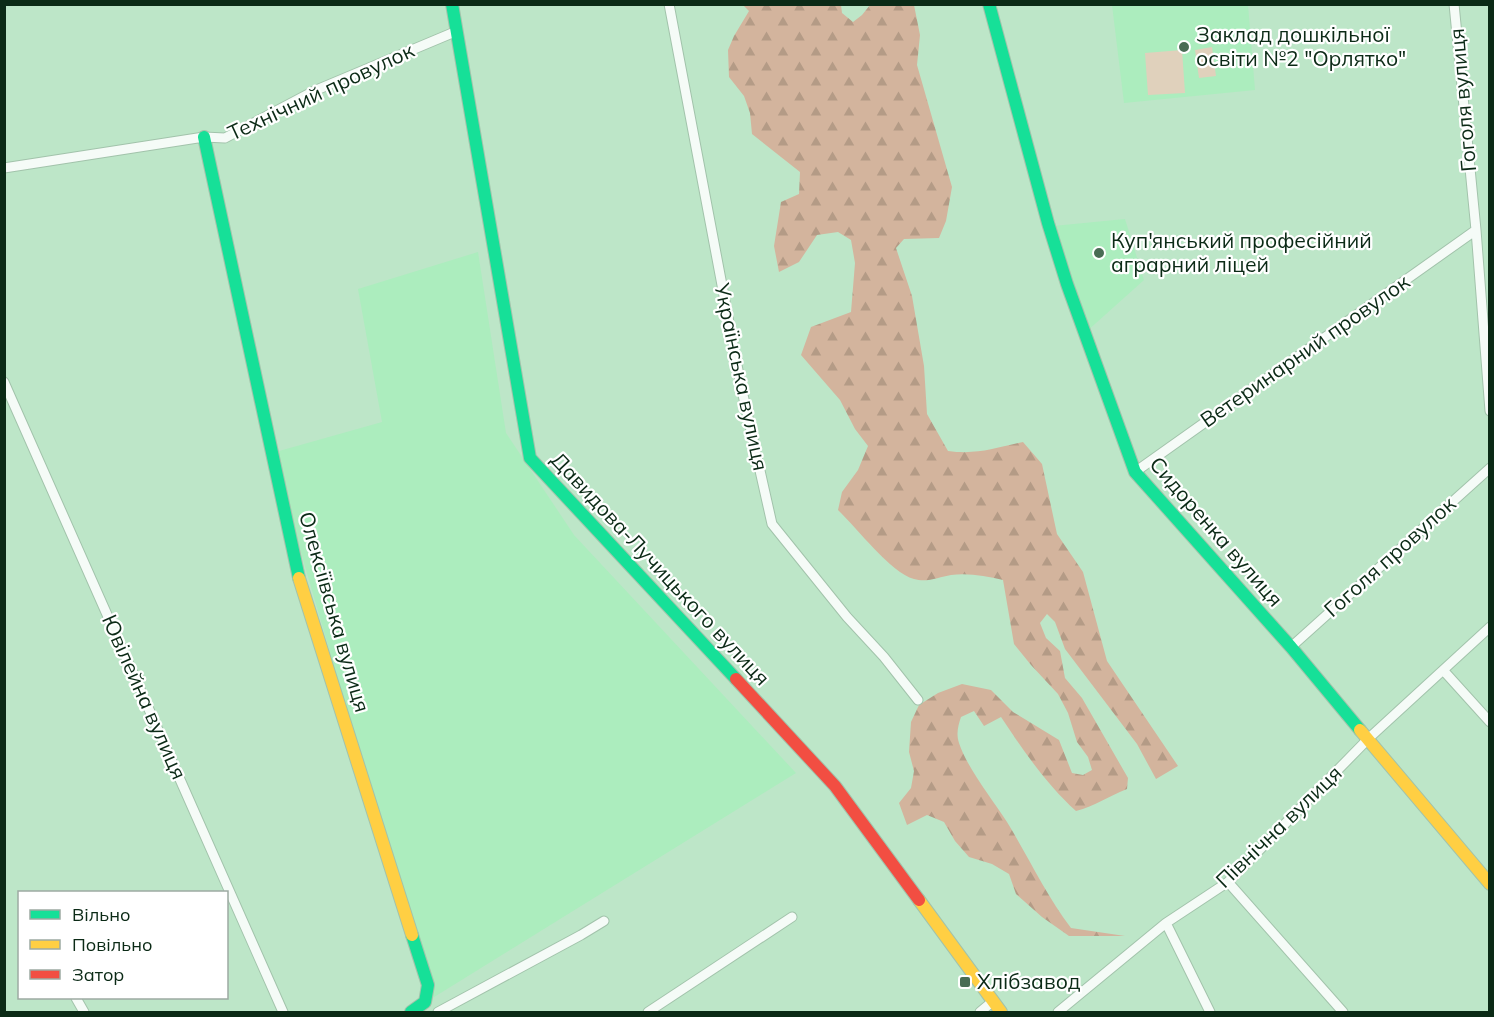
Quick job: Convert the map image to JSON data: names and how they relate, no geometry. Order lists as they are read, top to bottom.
{
  "streets": {
    "street": [
      "Технічний провулок",
      "Гоголя вулиця",
      "Ветеринарний провулок",
      "Українська вулиця",
      "Сидоренка вулиця",
      "Гоголя провулок",
      "Давидова-Лучицького вулиця",
      "Олексіївська вулиця",
      "Ювілейна вулиця",
      "Північна вулиця"
    ]
  },
  "crossings": [
    ["Технічний провулок", "Давидова-Лучицького вулиця"],
    ["Технічний провулок", "Олексіївська вулиця"],
    ["Гоголя вулиця", "Ветеринарний провулок"],
    ["Ветеринарний провулок", "Сидоренка вулиця"],
    ["Сидоренка вулиця", "Гоголя провулок"],
    ["Сидоренка вулиця", "Північна вулиця"]
  ],
  "places": {
    "other": ["Заклад дошкільної освіти №2 \"Орлятко\"", "Куп'янський професійний аграрний ліцей"],
    "transit": ["Хлібзавод"]
  },
  "legend": ["Вільно", "Повільно", "Затор"]
}
